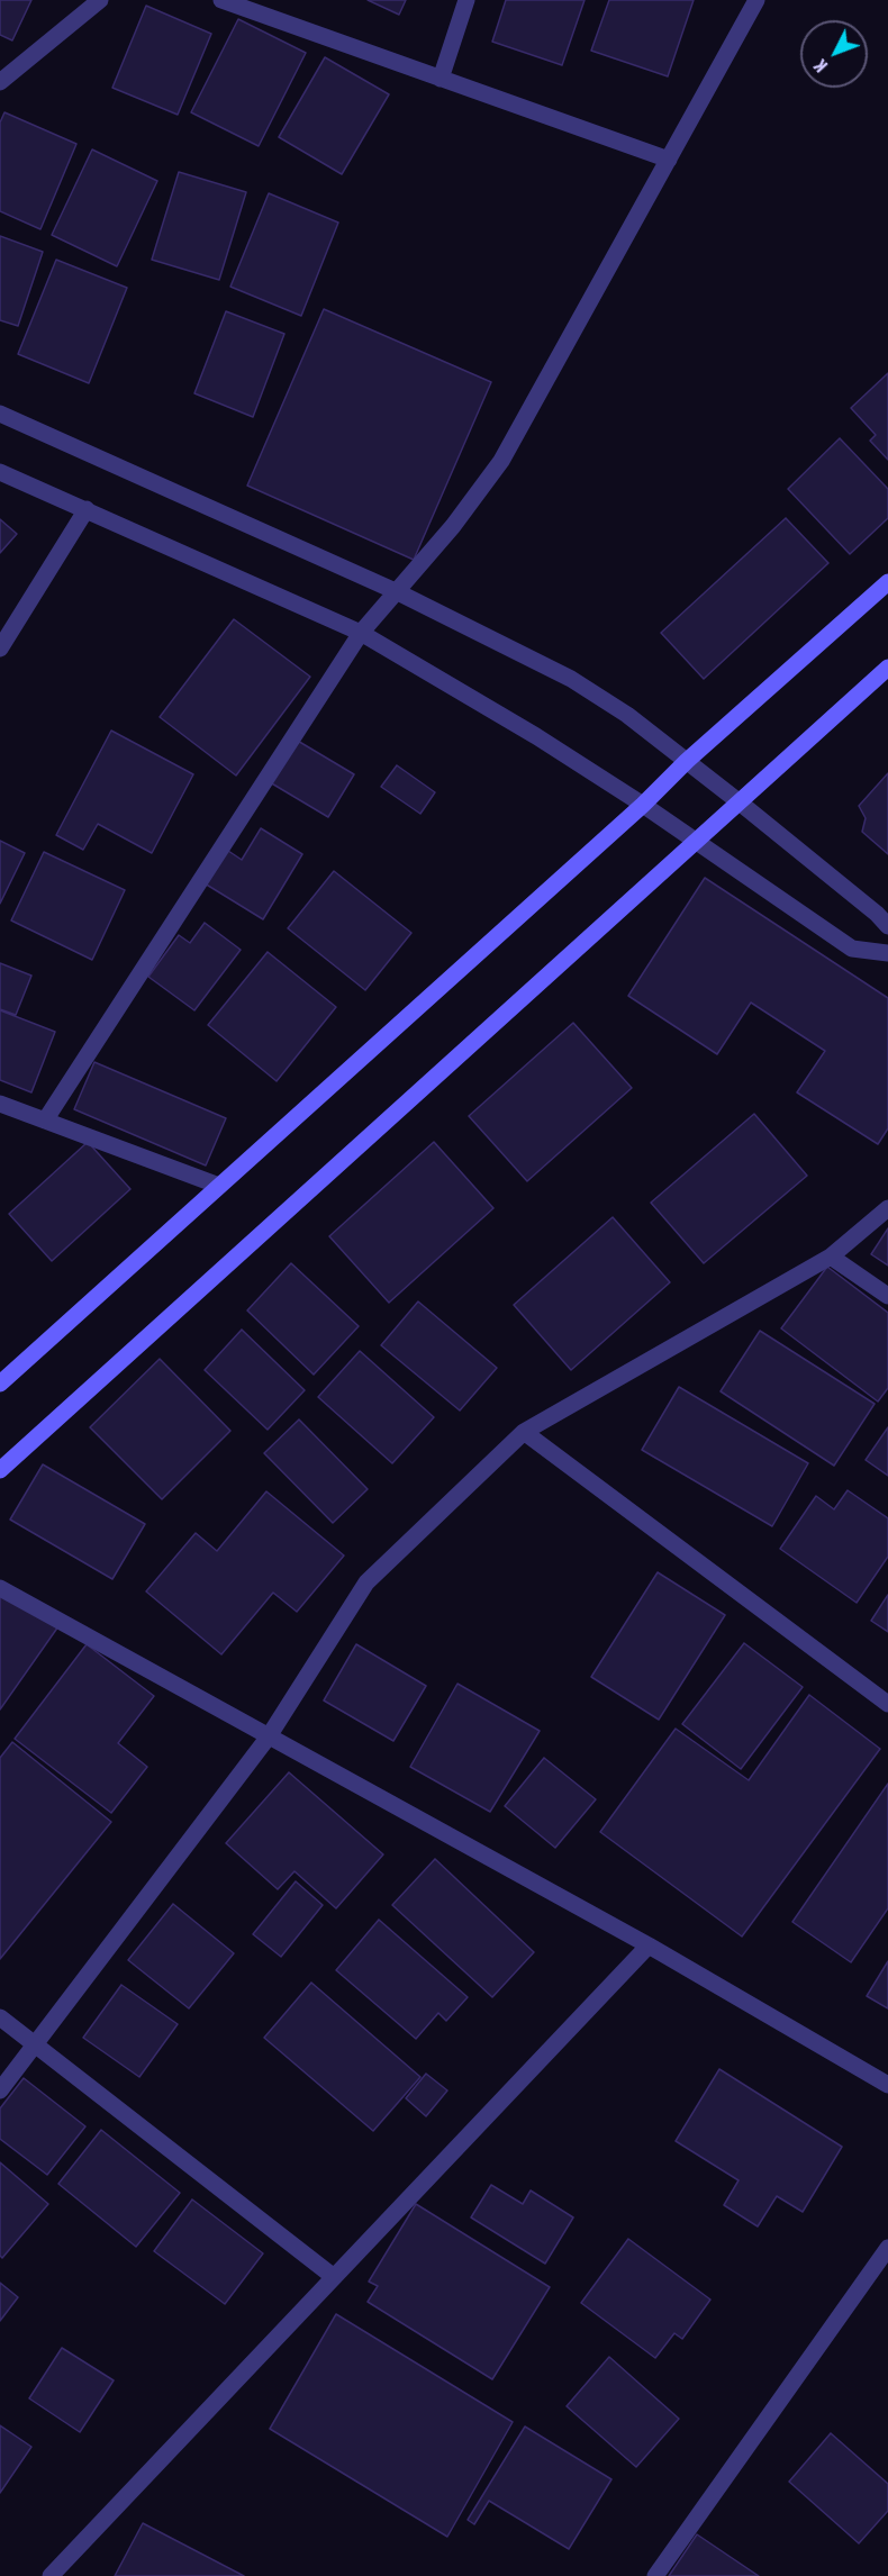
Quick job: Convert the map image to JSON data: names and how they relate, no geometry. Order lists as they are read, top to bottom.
{
  "north": "bottom left"
}
